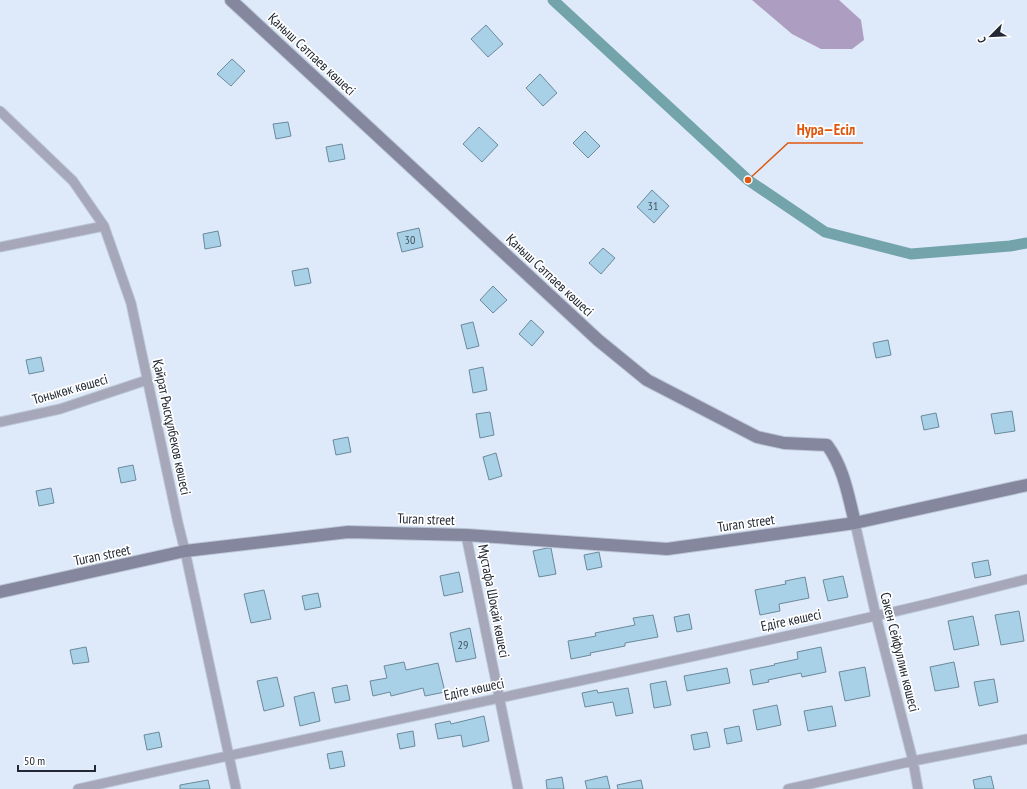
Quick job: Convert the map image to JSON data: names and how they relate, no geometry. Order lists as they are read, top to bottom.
{
  "streets": {
    "street": [
      "Қаныш Сәтпаев көшесі",
      "Тоныкөк көшесі",
      "Қайрат Рысқұлбеков көшесі",
      "Turan street",
      "Мұстафа Шоқай көшесі",
      "Едіге көшесі",
      "Сәкен Сейфуллин көшесі"
    ]
  },
  "crossings": [
    ["Қаныш Сәтпаев көшесі", "Turan street"],
    ["Қаныш Сәтпаев көшесі", "Сәкен Сейфуллин көшесі"],
    ["Тоныкөк көшесі", "Қайрат Рысқұлбеков көшесі"],
    ["Қайрат Рысқұлбеков көшесі", "Turan street"],
    ["Қайрат Рысқұлбеков көшесі", "Едіге көшесі"],
    ["Turan street", "Мұстафа Шоқай көшесі"],
    ["Turan street", "Сәкен Сейфуллин көшесі"],
    ["Мұстафа Шоқай көшесі", "Едіге көшесі"],
    ["Едіге көшесі", "Сәкен Сейфуллин көшесі"]
  ],
  "places": ["Нура—Есіл"],
  "house_numbers": ["31", "30", "29"],
  "scale_bar": "50 m",
  "north": "bottom left"
}
